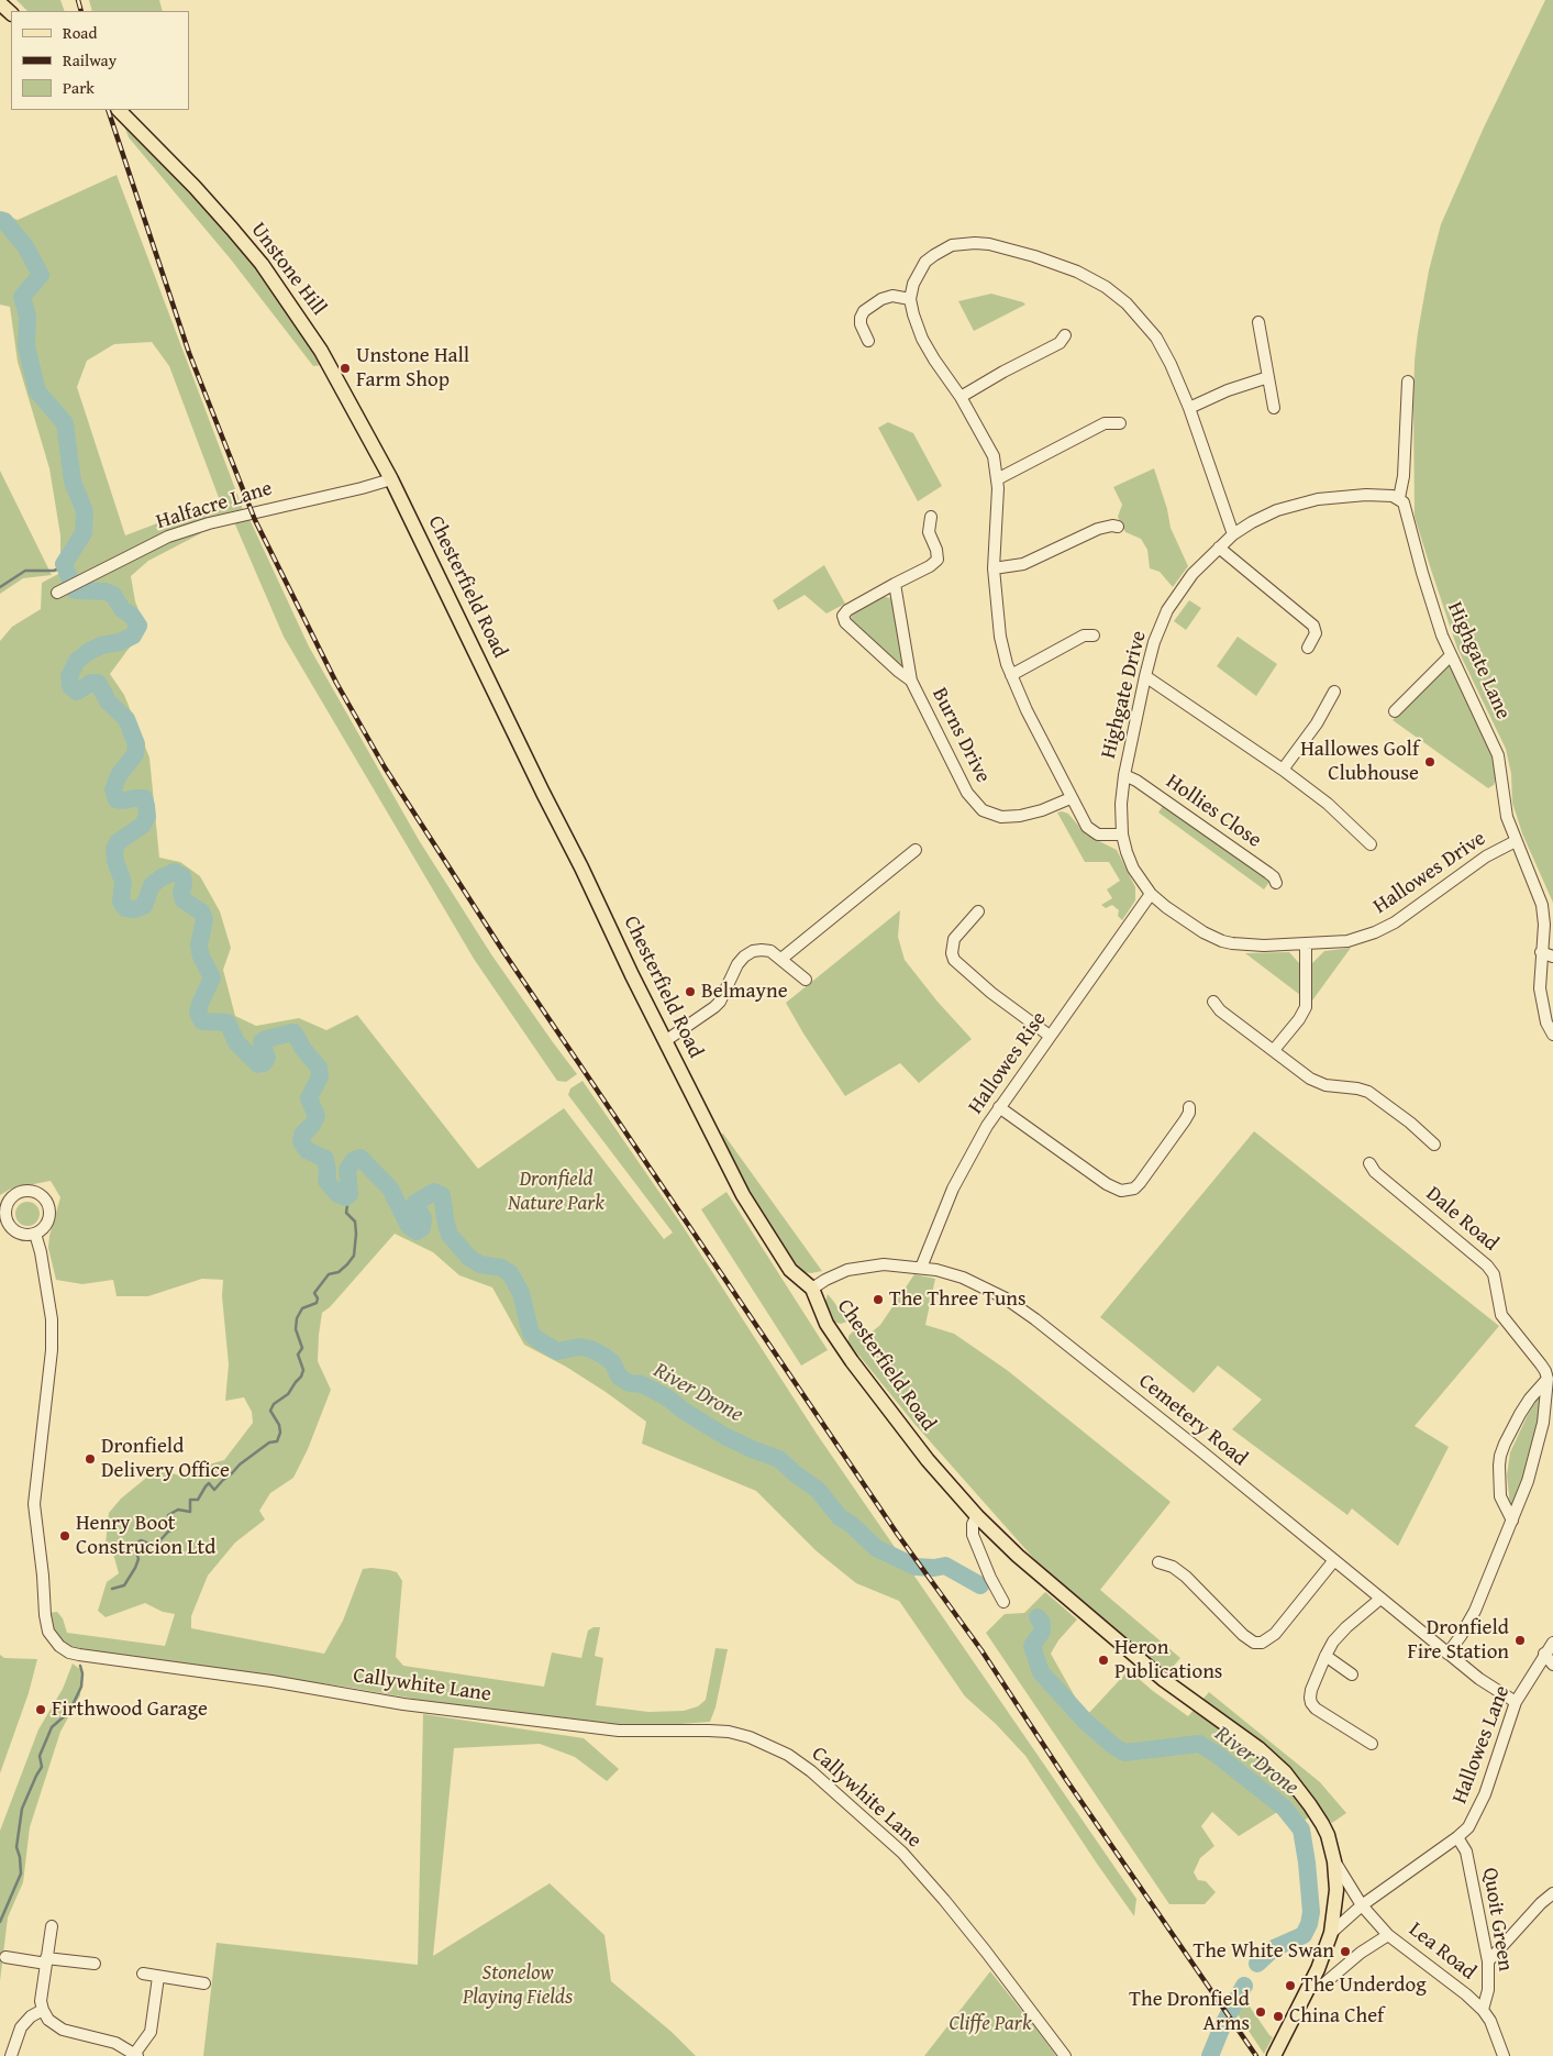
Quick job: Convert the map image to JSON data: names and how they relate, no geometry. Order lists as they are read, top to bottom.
{
  "streets": {
    "main road": ["Unstone Hill", "Chesterfield Road"],
    "street": [
      "Halfacre Lane",
      "Highgate Lane",
      "Highgate Drive",
      "Burns Drive",
      "Hollies Close",
      "Hallowes Drive",
      "Hallowes Rise",
      "Dale Road",
      "Cemetery Road",
      "Callywhite Lane",
      "Hallowes Lane",
      "Quoit Green",
      "Lea Road"
    ]
  },
  "crossings": [
    ["Unstone Hill", "Halfacre Lane"],
    ["Unstone Hill", "Chesterfield Road"],
    ["Halfacre Lane", "Chesterfield Road"],
    ["Chesterfield Road", "Cemetery Road"],
    ["Chesterfield Road", "Hallowes Lane"],
    ["Chesterfield Road", "Lea Road"],
    ["Highgate Lane", "Highgate Drive"],
    ["Highgate Lane", "Hallowes Drive"],
    ["Highgate Drive", "Hollies Close"],
    ["Highgate Drive", "Hallowes Drive"],
    ["Highgate Drive", "Hallowes Rise"],
    ["Hallowes Drive", "Hallowes Rise"],
    ["Hallowes Rise", "Cemetery Road"],
    ["Cemetery Road", "Hallowes Lane"],
    ["Hallowes Lane", "Quoit Green"],
    ["Hallowes Lane", "Lea Road"],
    ["Quoit Green", "Lea Road"]
  ],
  "water": ["River Drone"],
  "parks": ["Dronfield Nature Park", "Stonelow Playing Fields", "Cliffe Park"],
  "places": [
    "Unstone Hall Farm Shop",
    "Hallowes Golf Clubhouse",
    "Belmayne",
    "The Three Tuns",
    "Dronfield Delivery Office",
    "Henry Boot Construcion Ltd",
    "Dronfield Fire Station",
    "Heron Publications",
    "Firthwood Garage",
    "The White Swan",
    "The Underdog",
    "The Dronfield Arms",
    "China Chef"
  ],
  "legend": ["Road", "Railway", "Park"]
}
